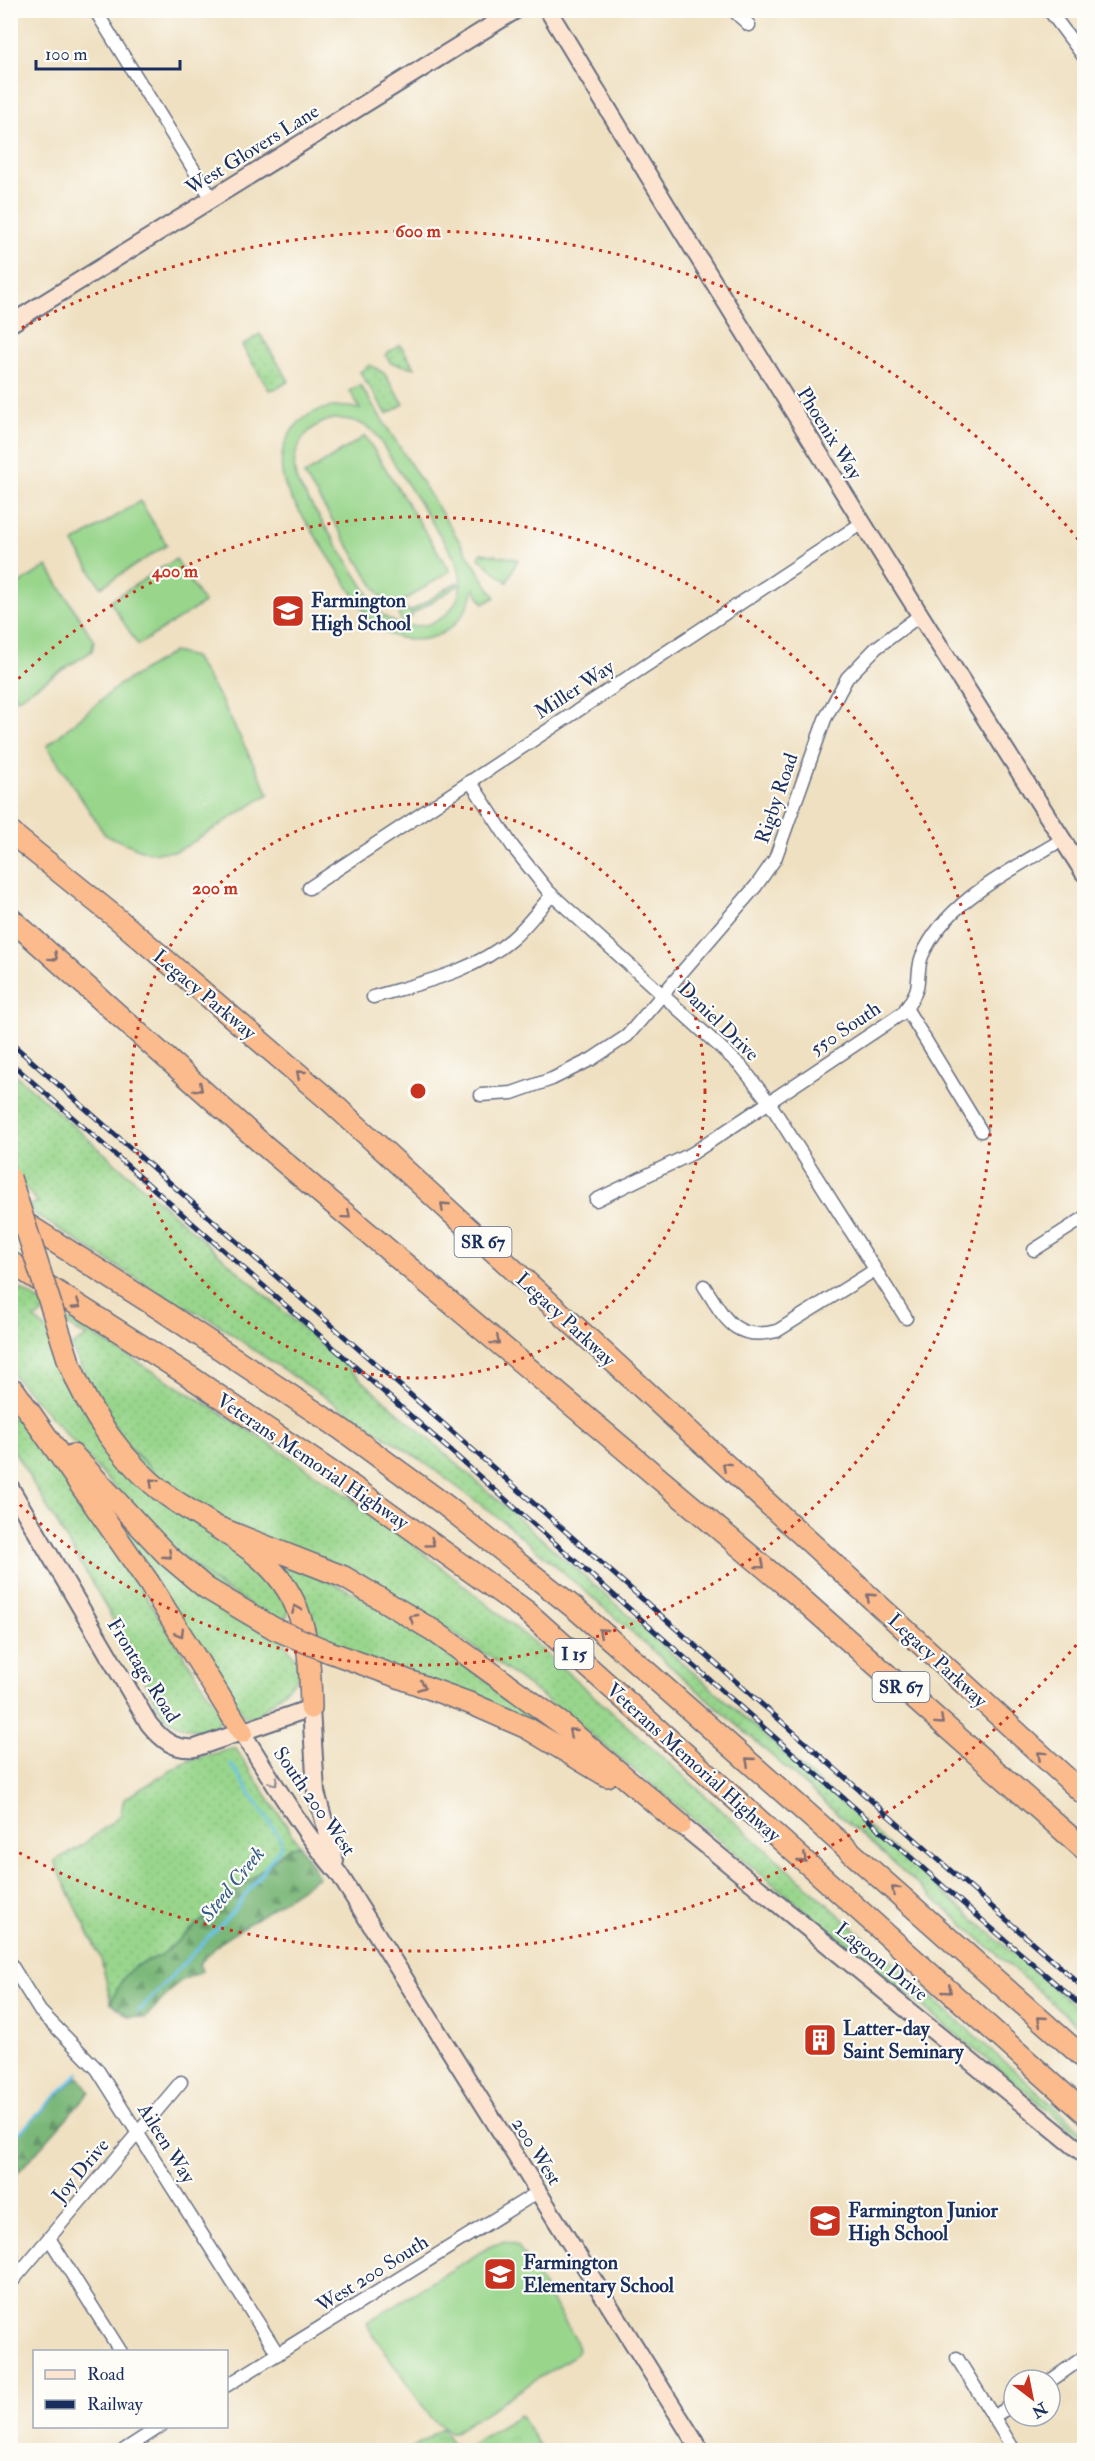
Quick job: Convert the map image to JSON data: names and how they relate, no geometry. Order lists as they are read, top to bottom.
{
  "streets": {
    "highway": [
      "Legacy Parkway",
      "SR 67",
      "Veterans Memorial Highway",
      "I 15"
    ],
    "street": [
      "West Glovers Lane",
      "Phoenix Way",
      "Miller Way",
      "Rigby Road",
      "Daniel Drive",
      "550 South",
      "Frontage Road",
      "South 200 West",
      "Lagoon Drive",
      "Aileen Way",
      "200 West",
      "Joy Drive",
      "West 200 South"
    ]
  },
  "crossings": [
    ["Phoenix Way", "Miller Way"],
    ["Phoenix Way", "Rigby Road"],
    ["Phoenix Way", "550 South"],
    ["Miller Way", "Daniel Drive"],
    ["Rigby Road", "Daniel Drive"],
    ["Daniel Drive", "550 South"],
    ["Frontage Road", "South 200 West"],
    ["South 200 West", "200 West"],
    ["Aileen Way", "Joy Drive"],
    ["Aileen Way", "West 200 South"],
    ["200 West", "West 200 South"]
  ],
  "water": ["Steed Creek"],
  "places": {
    "school or university": ["Farmington High School", "Farmington Junior High School", "Farmington Elementary School"],
    "building": ["Latter-day Saint Seminary"]
  },
  "legend": ["Road", "Railway"],
  "scale_bar": "100 m",
  "north": "bottom right",
  "rings": ["600 m", "400 m", "200 m"]
}
